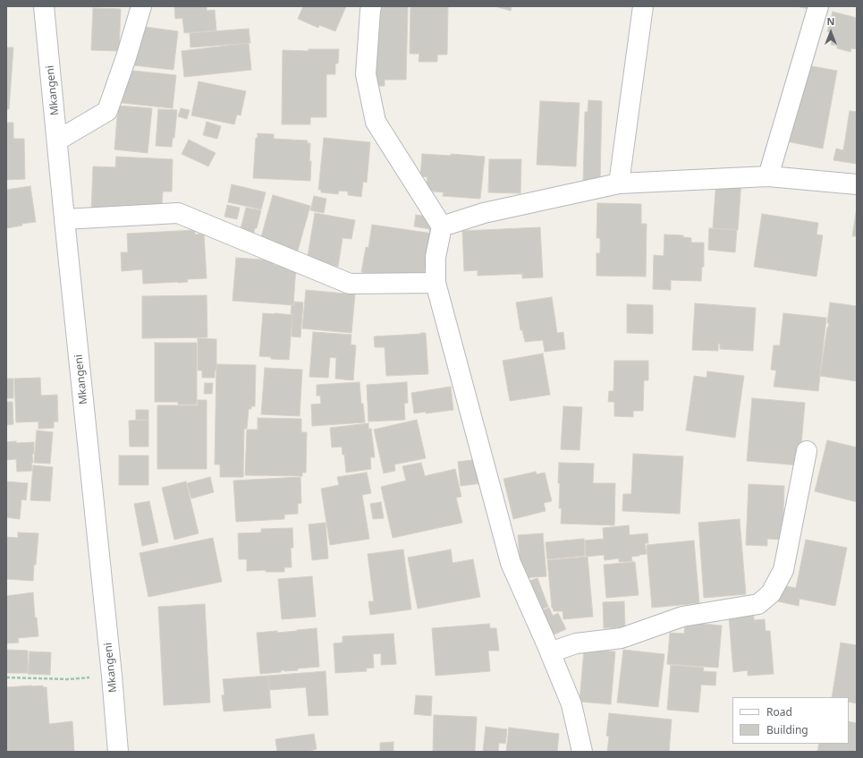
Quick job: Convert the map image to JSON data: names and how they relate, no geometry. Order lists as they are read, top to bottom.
{
  "streets": {
    "street": ["Mkangeni"]
  },
  "legend": ["Road", "Building"],
  "north": "top"
}
